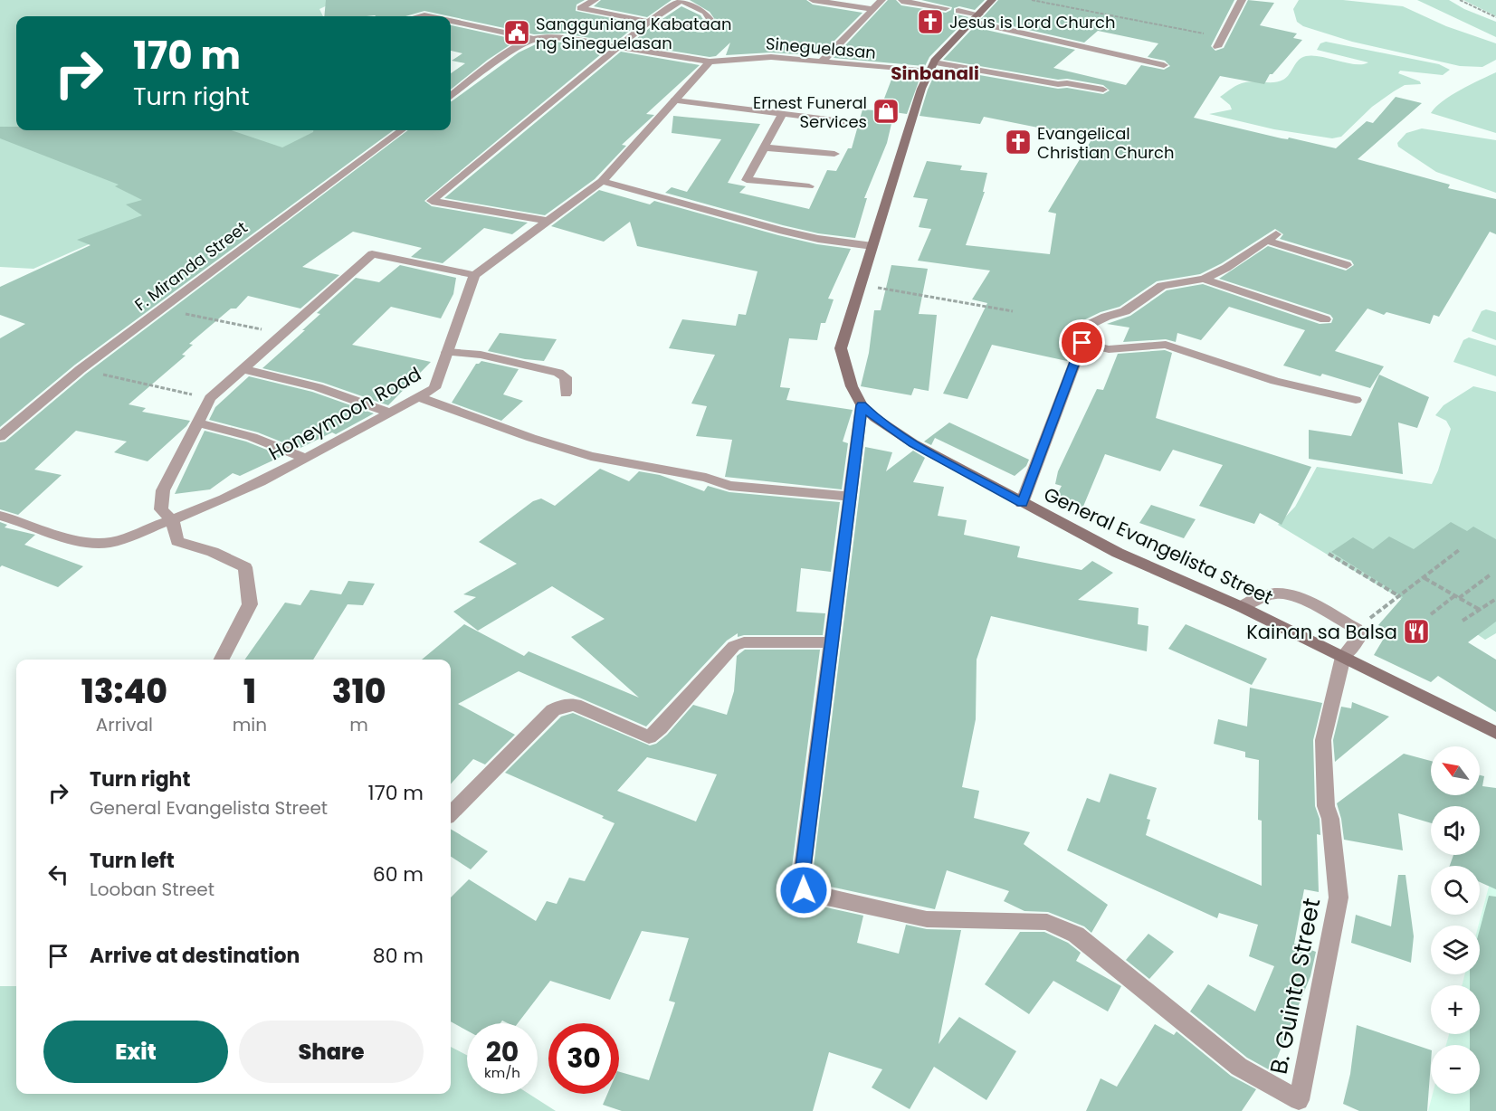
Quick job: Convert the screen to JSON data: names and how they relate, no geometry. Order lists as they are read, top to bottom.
{
  "streets": {
    "main road": ["General Evangelista Street"],
    "street": [
      "Sineguelasan",
      "F. Miranda Street",
      "Honeymoon Road",
      "B. Guinto Street"
    ]
  },
  "crossings": [
    ["Sineguelasan", "General Evangelista Street"],
    ["General Evangelista Street", "B. Guinto Street"]
  ],
  "districts": ["Sinbanali"],
  "places": {
    "church": ["Jesus is Lord Church", "Evangelical Christian Church"],
    "public building": ["Sangguniang Kabataan ng Sineguelasan"],
    "shop": ["Ernest Funeral Services"],
    "restaurant": ["Kainan sa Balsa"]
  },
  "north": "top left",
  "page": {
    "turn": ["170 m", "Turn right"],
    "eta": [
      "13:40",
      "Arrival",
      "1",
      "min",
      "310",
      "m"
    ],
    "map_buttons": ["+", "−"],
    "list": [
      {
        "name": "Turn right",
        "note": "General Evangelista Street",
        "value": "170 m"
      },
      {
        "name": "Turn left",
        "note": "Looban Street",
        "value": "60 m"
      },
      {
        "name": "Arrive at destination",
        "value": "80 m"
      }
    ],
    "buttons": ["Exit", "Share"],
    "speed": "20 km/h",
    "limit": "30"
  }
}
